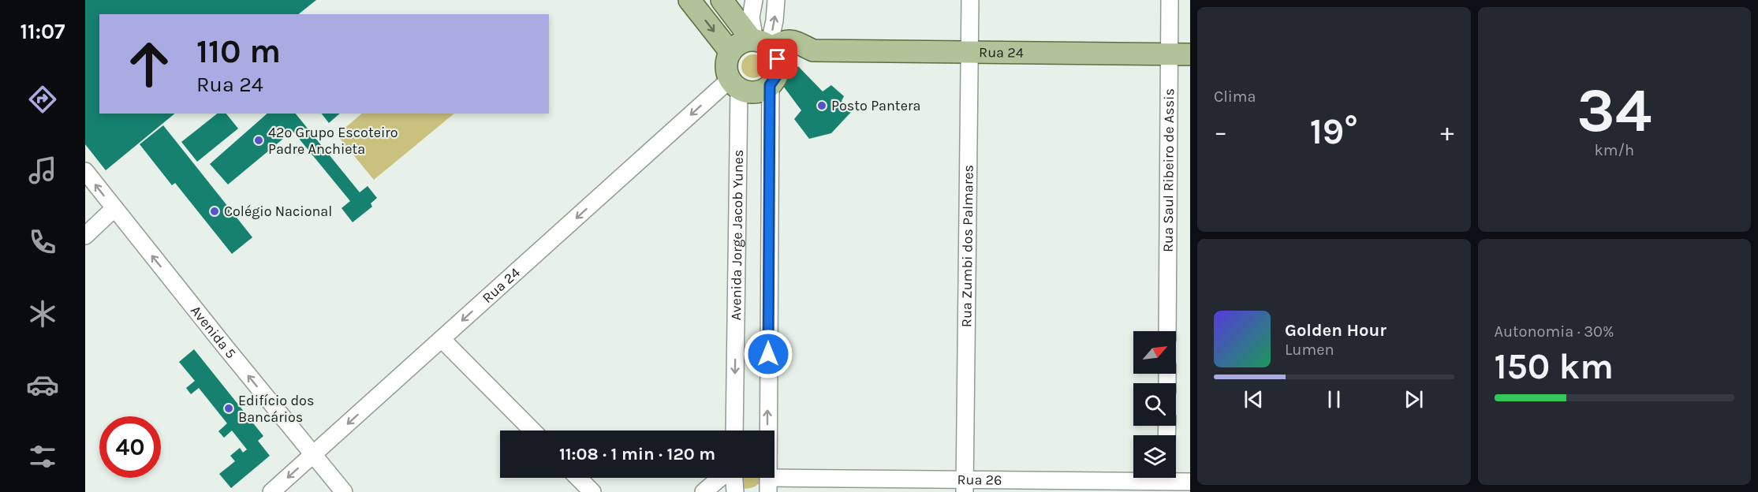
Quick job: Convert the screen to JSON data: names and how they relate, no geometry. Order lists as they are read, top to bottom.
{
  "streets": {
    "main road": ["Rua 24"],
    "street": [
      "Rua Saul Ribeiro de Assis",
      "Avenida Jorge Jacob Yunes",
      "Rua Zumbi dos Palmares",
      "Avenida 5",
      "Rua 26"
    ]
  },
  "crossings": [
    ["Rua 24", "Rua Saul Ribeiro de Assis"],
    ["Rua 24", "Avenida Jorge Jacob Yunes"],
    ["Rua 24", "Rua Zumbi dos Palmares"],
    ["Rua 24", "Avenida 5"],
    ["Rua Zumbi dos Palmares", "Rua 26"]
  ],
  "one_way": ["Rua 24", "Avenida 5"],
  "places": [
    "Posto Pantera",
    "42º Grupo Escoteiro Padre Anchieta",
    "Colégio Nacional",
    "Edifício dos Bancários"
  ],
  "north": "top right",
  "page": {
    "tabs": "11:07",
    "tile": [
      "Clima",
      ["34", "km/h"],
      ["Autonomia · 30%", "150 km"]
    ],
    "turn": ["110 m", "Rua 24"],
    "heat": ["−", "19°", "+"],
    "song": ["Golden Hour", "Lumen"],
    "limit": "40",
    "trip": "11:08 · 1 min · 120 m"
  }
}
